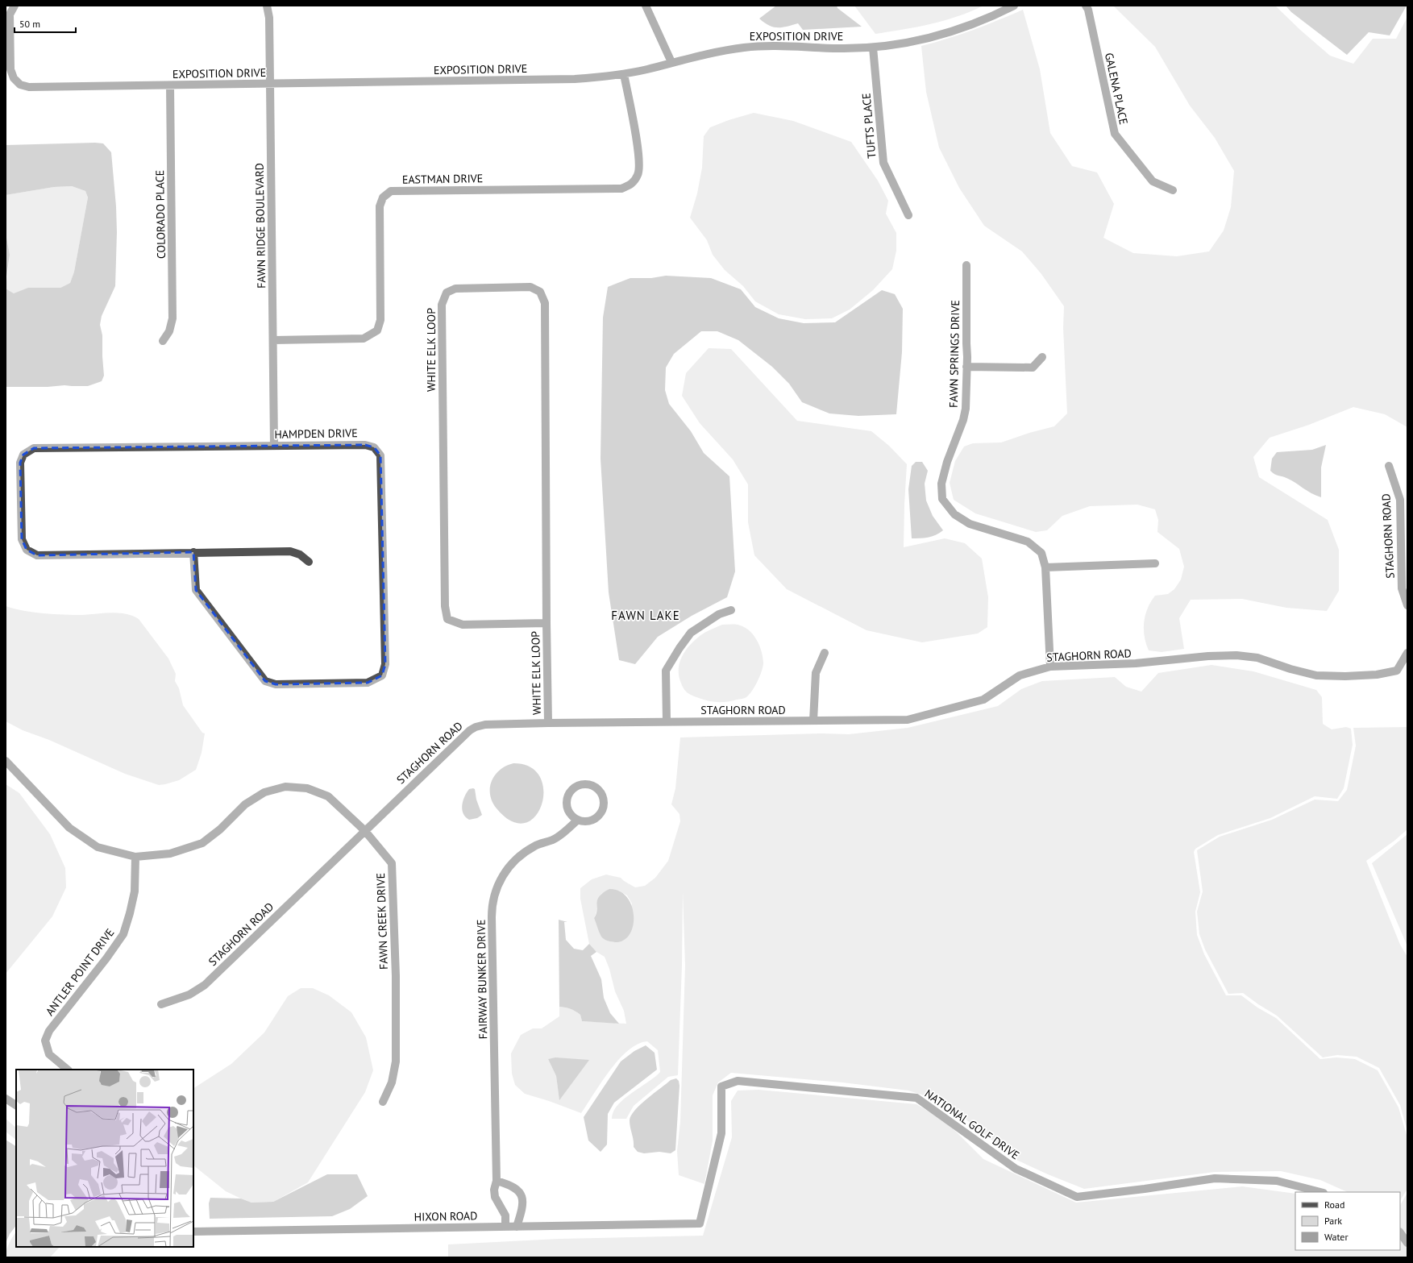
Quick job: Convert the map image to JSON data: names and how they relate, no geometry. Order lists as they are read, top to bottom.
{
  "streets": {
    "street": [
      "EXPOSITION DRIVE",
      "GALENA PLACE",
      "TUFTS PLACE",
      "EASTMAN DRIVE",
      "COLORADO PLACE",
      "FAWN RIDGE BOULEVARD",
      "WHITE ELK LOOP",
      "FAWN SPRINGS DRIVE",
      "HAMPDEN DRIVE",
      "STAGHORN ROAD",
      "FAWN CREEK DRIVE",
      "ANTLER POINT DRIVE",
      "FAIRWAY BUNKER DRIVE",
      "NATIONAL GOLF DRIVE",
      "HIXON ROAD"
    ]
  },
  "crossings": [
    ["EXPOSITION DRIVE", "TUFTS PLACE"],
    ["EXPOSITION DRIVE", "EASTMAN DRIVE"],
    ["EXPOSITION DRIVE", "COLORADO PLACE"],
    ["EXPOSITION DRIVE", "FAWN RIDGE BOULEVARD"],
    ["EASTMAN DRIVE", "FAWN RIDGE BOULEVARD"],
    ["FAWN RIDGE BOULEVARD", "HAMPDEN DRIVE"],
    ["WHITE ELK LOOP", "STAGHORN ROAD"],
    ["FAWN SPRINGS DRIVE", "STAGHORN ROAD"],
    ["STAGHORN ROAD", "FAWN CREEK DRIVE"],
    ["FAWN CREEK DRIVE", "ANTLER POINT DRIVE"],
    ["FAIRWAY BUNKER DRIVE", "HIXON ROAD"],
    ["NATIONAL GOLF DRIVE", "HIXON ROAD"]
  ],
  "districts": ["FAWN LAKE"],
  "legend": ["Road", "Park", "Water"],
  "scale_bar": "50 m"
}
